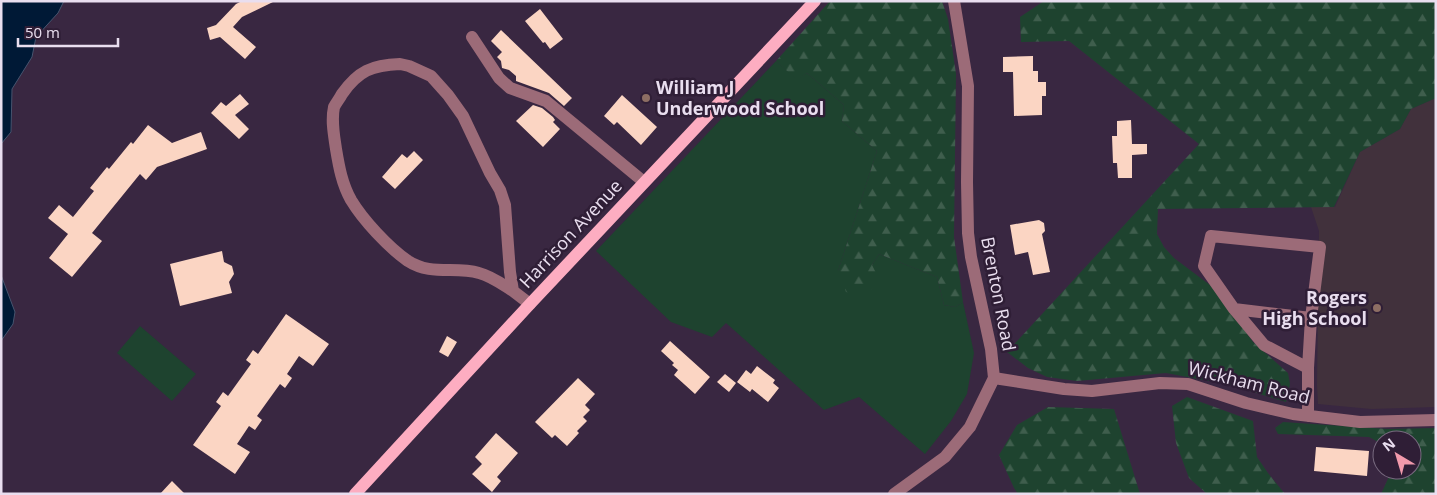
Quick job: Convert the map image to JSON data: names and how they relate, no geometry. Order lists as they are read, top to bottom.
{
  "streets": {
    "main road": ["Harrison Avenue"],
    "street": ["Brenton Road", "Wickham Road"]
  },
  "crossings": [
    ["Brenton Road", "Wickham Road"]
  ],
  "places": ["William J Underwood School", "Rogers High School"],
  "scale_bar": "50 m",
  "north": "top left"
}
